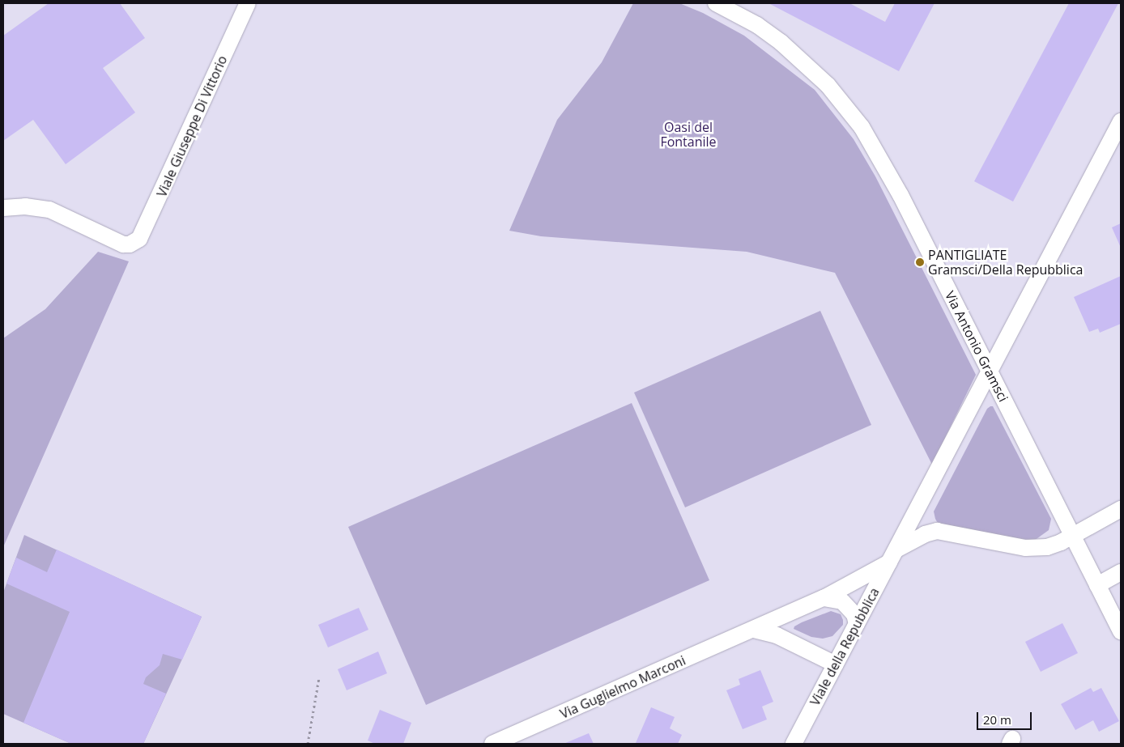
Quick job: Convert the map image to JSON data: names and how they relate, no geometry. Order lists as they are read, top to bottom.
{
  "streets": {
    "street": [
      "Viale Giuseppe Di Vittorio",
      "Via Antonio Gramsci",
      "Viale della Repubblica",
      "Via Guglielmo Marconi"
    ]
  },
  "crossings": [
    ["Via Antonio Gramsci", "Viale della Repubblica"],
    ["Viale della Repubblica", "Via Guglielmo Marconi"]
  ],
  "parks": ["Oasi del Fontanile"],
  "places": ["PANTIGLIATE Gramsci/Della Repubblica"],
  "scale_bar": "20 m"
}
